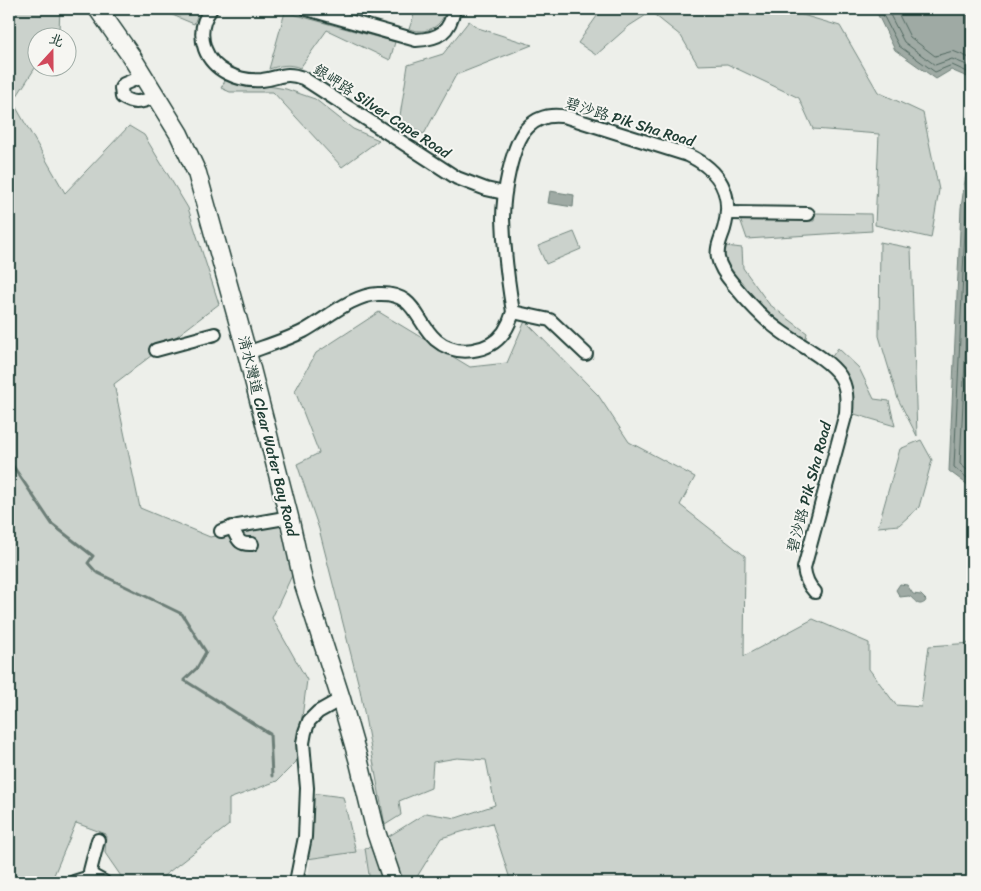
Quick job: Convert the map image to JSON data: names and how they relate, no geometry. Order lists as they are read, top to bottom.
{
  "streets": {
    "main road": ["清水灣道 Clear Water Bay Road"],
    "street": ["銀岬路 Silver Cape Road", "碧沙路 Pik Sha Road"]
  },
  "crossings": [
    ["銀岬路 Silver Cape Road", "碧沙路 Pik Sha Road"]
  ],
  "north": "top"
}
